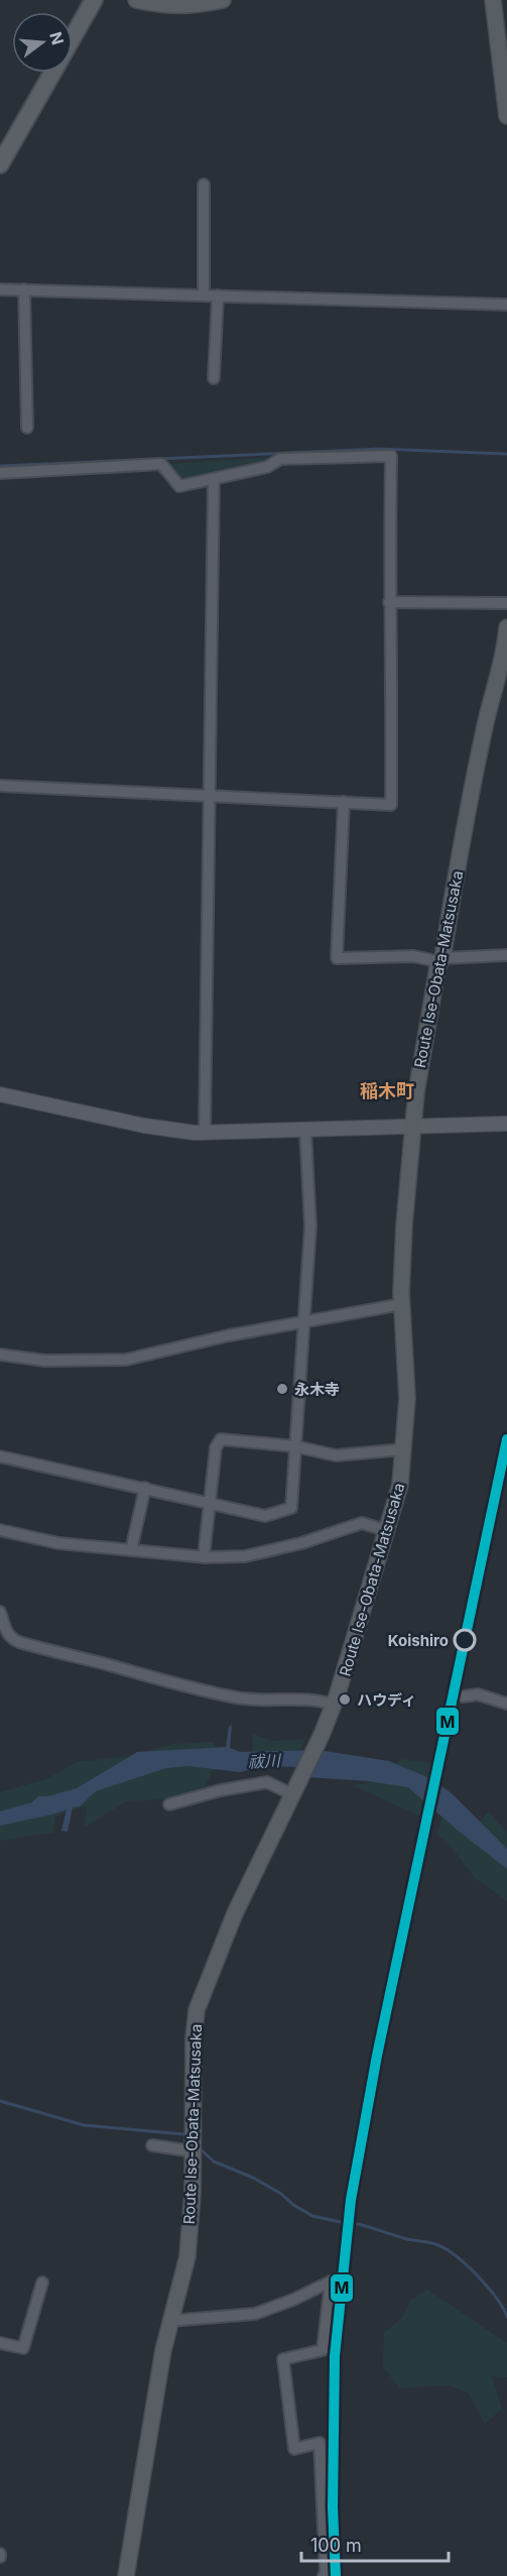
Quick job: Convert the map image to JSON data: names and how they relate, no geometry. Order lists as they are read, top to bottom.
{
  "streets": {
    "main road": ["Route Ise-Obata-Matsusaka"]
  },
  "districts": ["稲木町"],
  "water": ["祓川"],
  "places": ["永木寺", "Koishiro", "ハウディ"],
  "lines": ["transit line M"],
  "scale_bar": "100 m",
  "north": "right"
}
